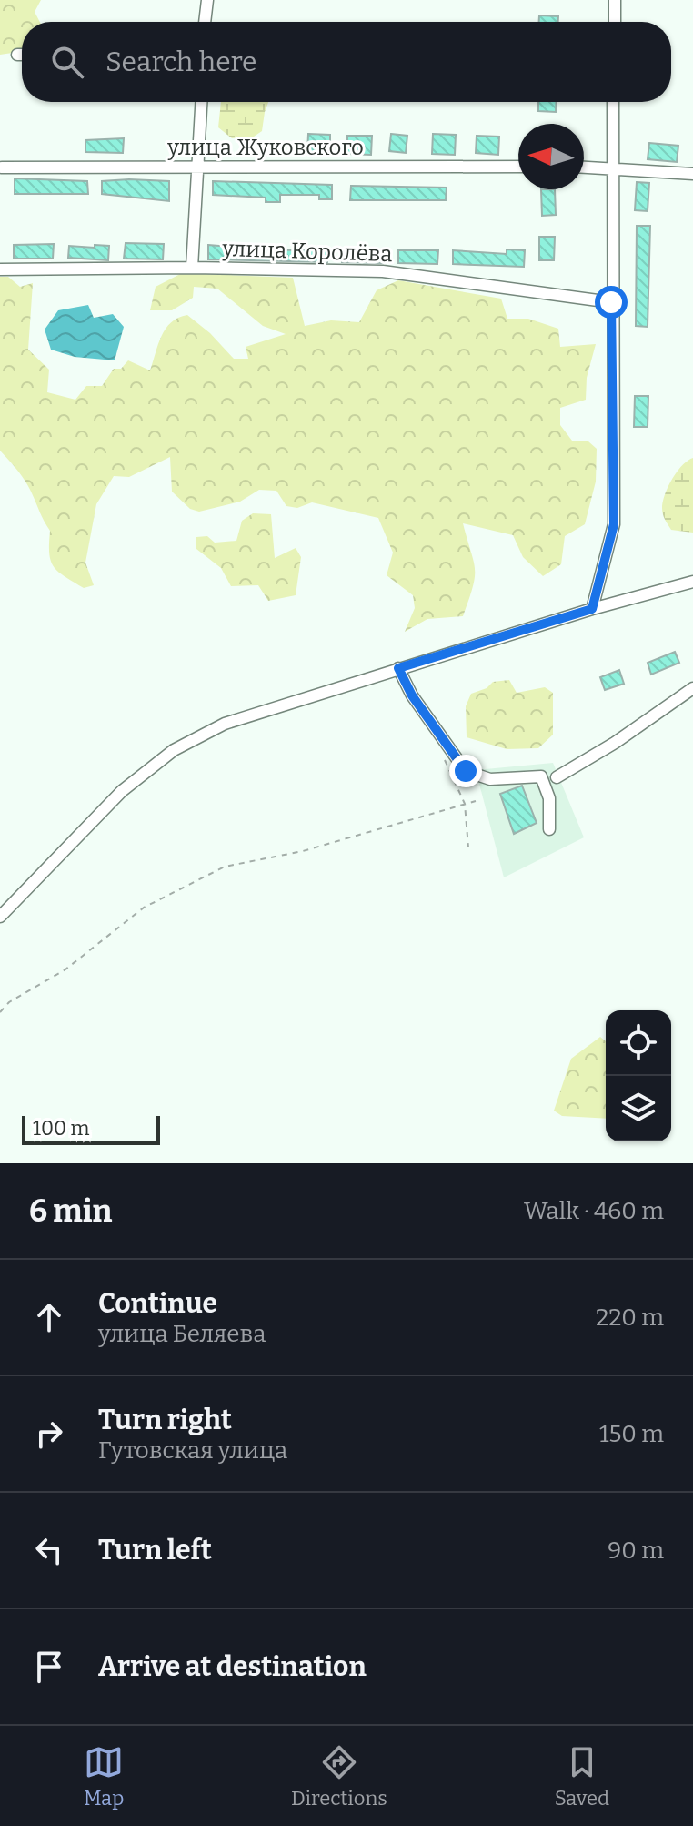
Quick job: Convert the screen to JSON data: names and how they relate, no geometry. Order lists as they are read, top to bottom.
{
  "streets": {
    "street": ["улица Жуковского", "улица Королёва"]
  },
  "scale_bar": "100 m",
  "north": "left",
  "page": {
    "search": "Search here",
    "scale": "100 m",
    "heading": ["6 min", "Walk · 460 m"],
    "list": [
      ["Continue", "улица Беляева", "220 m"],
      ["Turn right", "Гутовская улица", "150 m"],
      ["Turn left", "90 m"],
      "Arrive at destination"
    ],
    "nav": ["Map", "Directions", "Saved"]
  }
}
